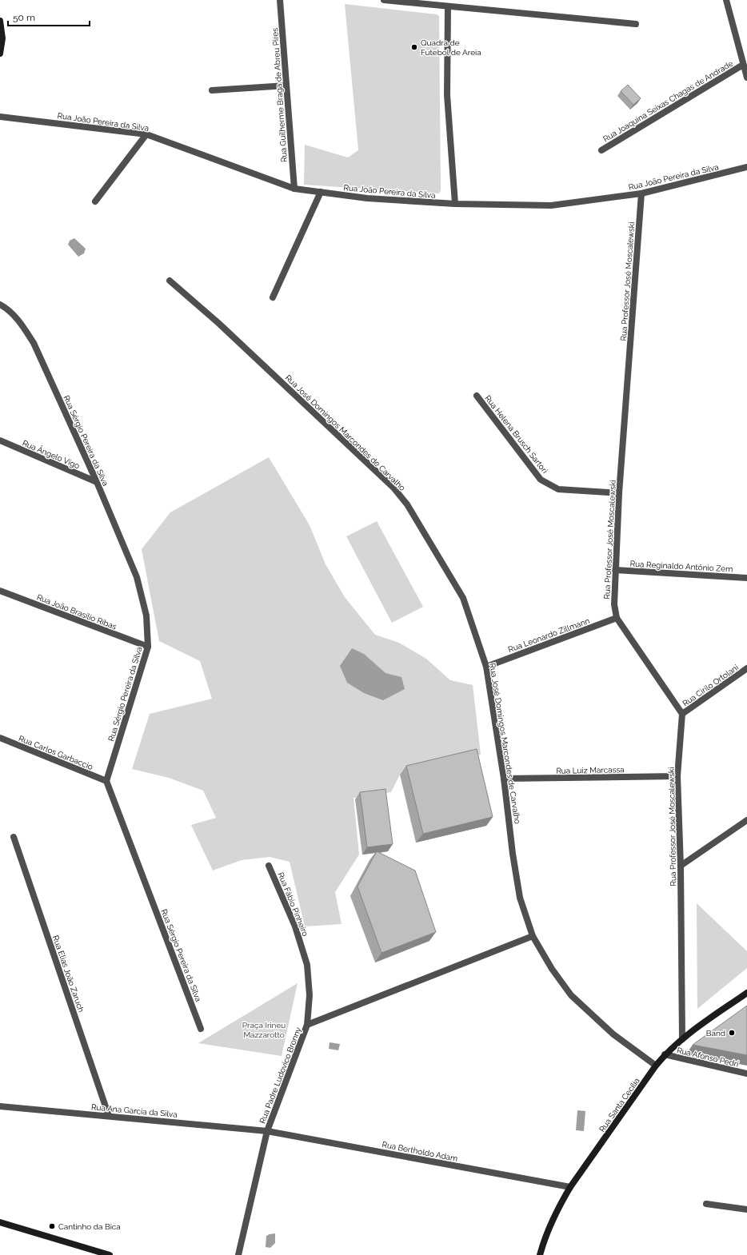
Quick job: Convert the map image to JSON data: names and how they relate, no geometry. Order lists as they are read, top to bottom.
{
  "streets": {
    "main road": ["Rua Santa Cecília"],
    "street": [
      "Rua Guilherme Braga de Abreu Pires",
      "Rua Joaquina Seixas Chagas de Andrade",
      "Rua João Pereira da Silva",
      "Rua Professor José Moscalewski",
      "Rua José Domingos Marcondes de Carvalho",
      "Rua Helena Brusch Sartori",
      "Rua Sérgio Pereira da Silva",
      "Rua Ângelo Vigo",
      "Rua Reginaldo Antônio Zem",
      "Rua João Brasílio Ribas",
      "Rua Leonardo Zillmann",
      "Rua Cirilo Ortolani",
      "Rua Carlos Garbaccio",
      "Rua Luiz Marcassa",
      "Rua Fábio Pinheiro",
      "Rua Elias João Zaruch",
      "Rua Afonso Pedri",
      "Rua Padre Ludovico Bronny",
      "Rua Ana Garcia da Silva",
      "Rua Bertholdo Adam"
    ]
  },
  "crossings": [
    ["Rua Guilherme Braga de Abreu Pires", "Rua João Pereira da Silva"],
    ["Rua João Pereira da Silva", "Rua Professor José Moscalewski"],
    ["Rua Professor José Moscalewski", "Rua Helena Brusch Sartori"],
    ["Rua Professor José Moscalewski", "Rua Reginaldo Antônio Zem"],
    ["Rua Professor José Moscalewski", "Rua Leonardo Zillmann"],
    ["Rua Professor José Moscalewski", "Rua Cirilo Ortolani"],
    ["Rua Professor José Moscalewski", "Rua Luiz Marcassa"],
    ["Rua Professor José Moscalewski", "Rua Santa Cecília"],
    ["Rua José Domingos Marcondes de Carvalho", "Rua Leonardo Zillmann"],
    ["Rua José Domingos Marcondes de Carvalho", "Rua Luiz Marcassa"],
    ["Rua José Domingos Marcondes de Carvalho", "Rua Padre Ludovico Bronny"],
    ["Rua José Domingos Marcondes de Carvalho", "Rua Santa Cecília"],
    ["Rua Sérgio Pereira da Silva", "Rua Ângelo Vigo"],
    ["Rua Sérgio Pereira da Silva", "Rua João Brasílio Ribas"],
    ["Rua Sérgio Pereira da Silva", "Rua Carlos Garbaccio"],
    ["Rua Fábio Pinheiro", "Rua Padre Ludovico Bronny"],
    ["Rua Elias João Zaruch", "Rua Ana Garcia da Silva"],
    ["Rua Afonso Pedri", "Rua Santa Cecília"],
    ["Rua Padre Ludovico Bronny", "Rua Ana Garcia da Silva"],
    ["Rua Padre Ludovico Bronny", "Rua Bertholdo Adam"],
    ["Rua Santa Cecília", "Rua Bertholdo Adam"],
    ["Rua Ana Garcia da Silva", "Rua Bertholdo Adam"]
  ],
  "parks": ["Praça Irineu Mazzarotto"],
  "places": ["Quadra de Futebol de Areia", "Band", "Cantinho da Bica"],
  "scale_bar": "50 m"
}
